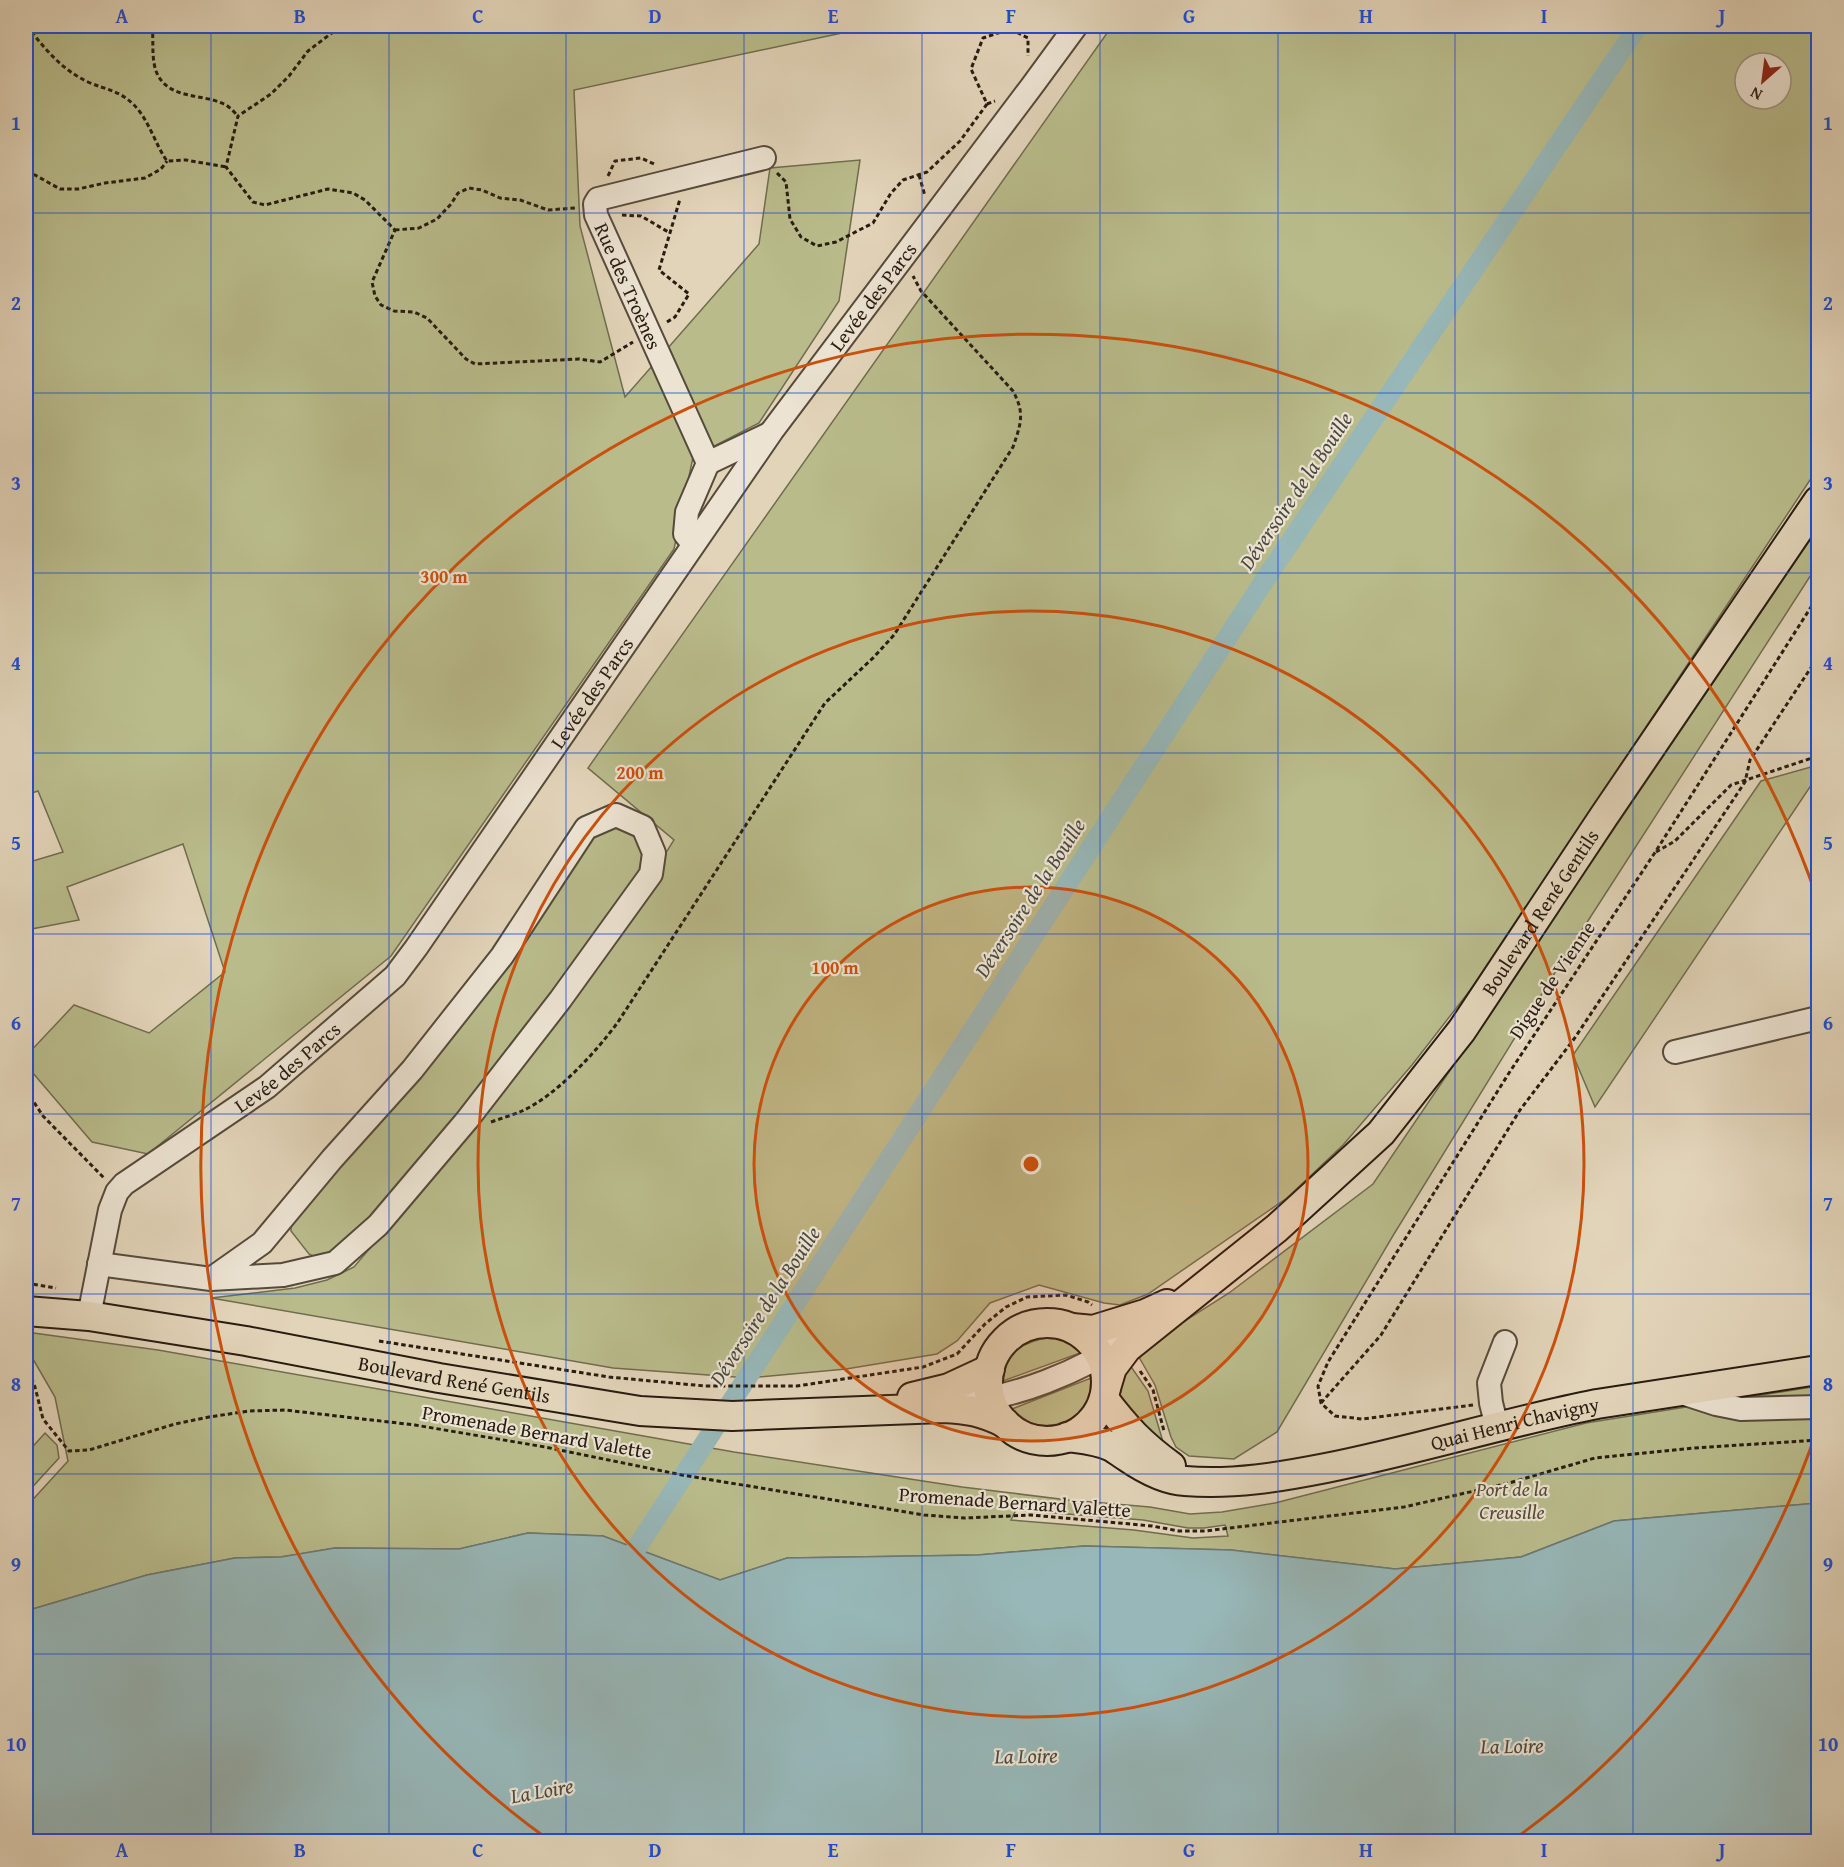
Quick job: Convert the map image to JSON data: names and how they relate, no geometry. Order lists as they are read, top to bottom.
{
  "streets": {
    "main road": ["Boulevard René Gentils", "Quai Henri Chavigny"],
    "street": ["Rue des Troènes", "Levée des Parcs"],
    "path": ["Digue de Vienne", "Promenade Bernard Valette"]
  },
  "crossings": [
    ["Boulevard René Gentils", "Quai Henri Chavigny"]
  ],
  "water": ["Déversoire de la Bouille", "La Loire"],
  "parks": ["Port de la Creusille"],
  "north": "bottom left",
  "grid": {
    "columns": [
      "A",
      "B",
      "C",
      "D",
      "E",
      "F",
      "G",
      "H",
      "I",
      "J"
    ],
    "rows": [
      "1",
      "2",
      "3",
      "4",
      "5",
      "6",
      "7",
      "8",
      "9",
      "10"
    ]
  },
  "rings": ["300 m", "200 m", "100 m"]
}
